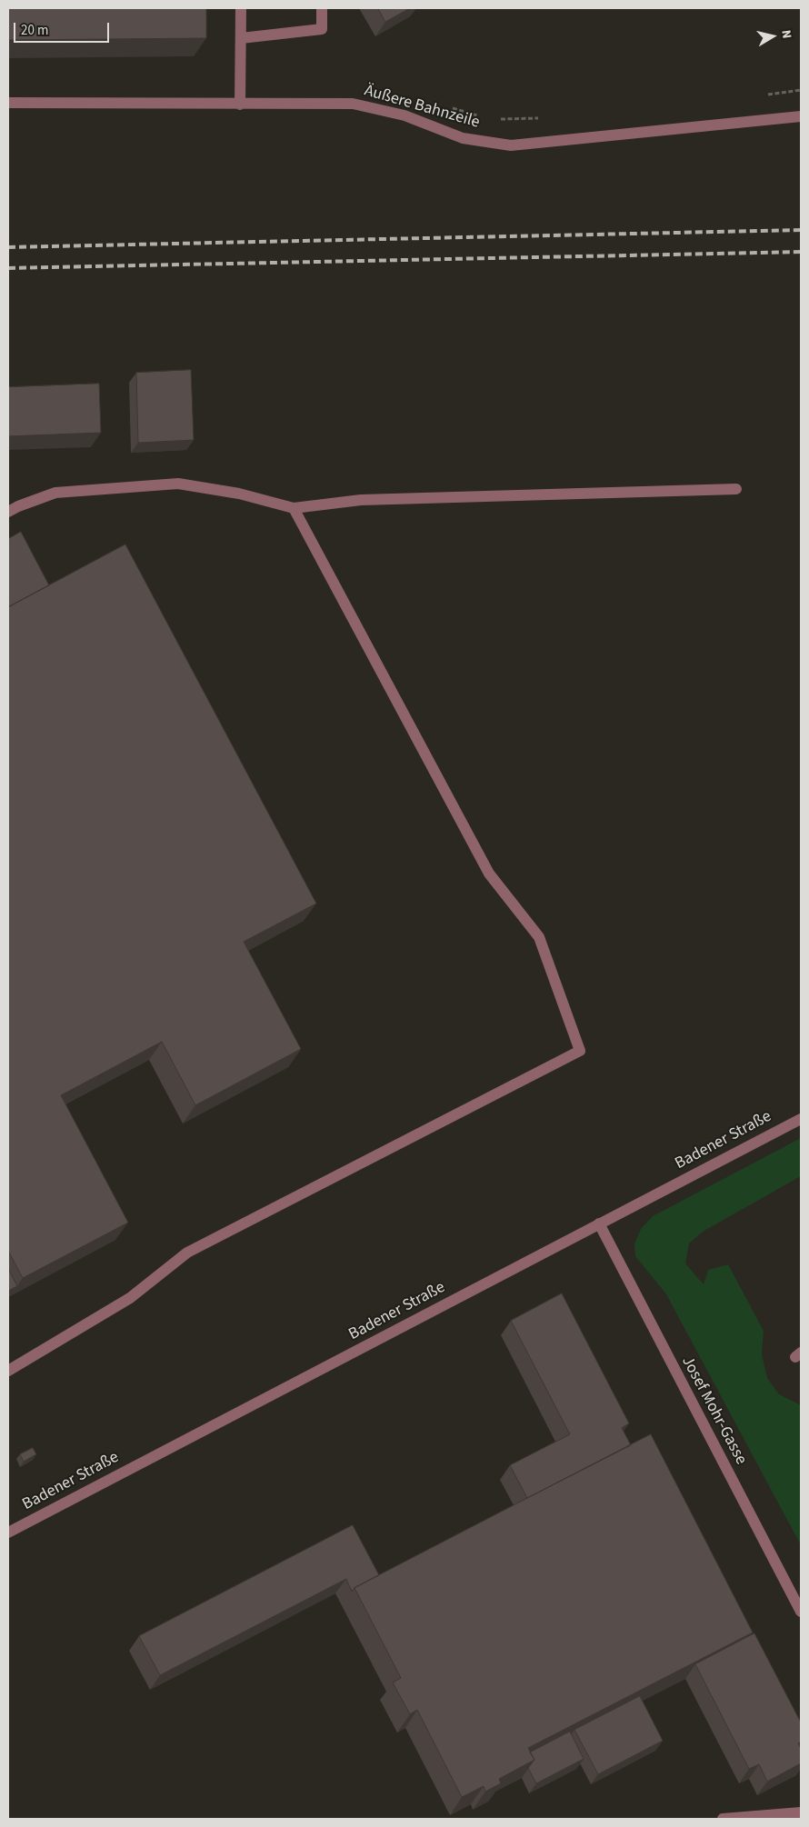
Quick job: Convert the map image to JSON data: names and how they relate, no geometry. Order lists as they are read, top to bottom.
{
  "streets": {
    "street": ["Äußere Bahnzeile", "Badener Straße", "Josef Mohr-Gasse"]
  },
  "crossings": [
    ["Badener Straße", "Josef Mohr-Gasse"]
  ],
  "scale_bar": "20 m",
  "north": "right"
}
